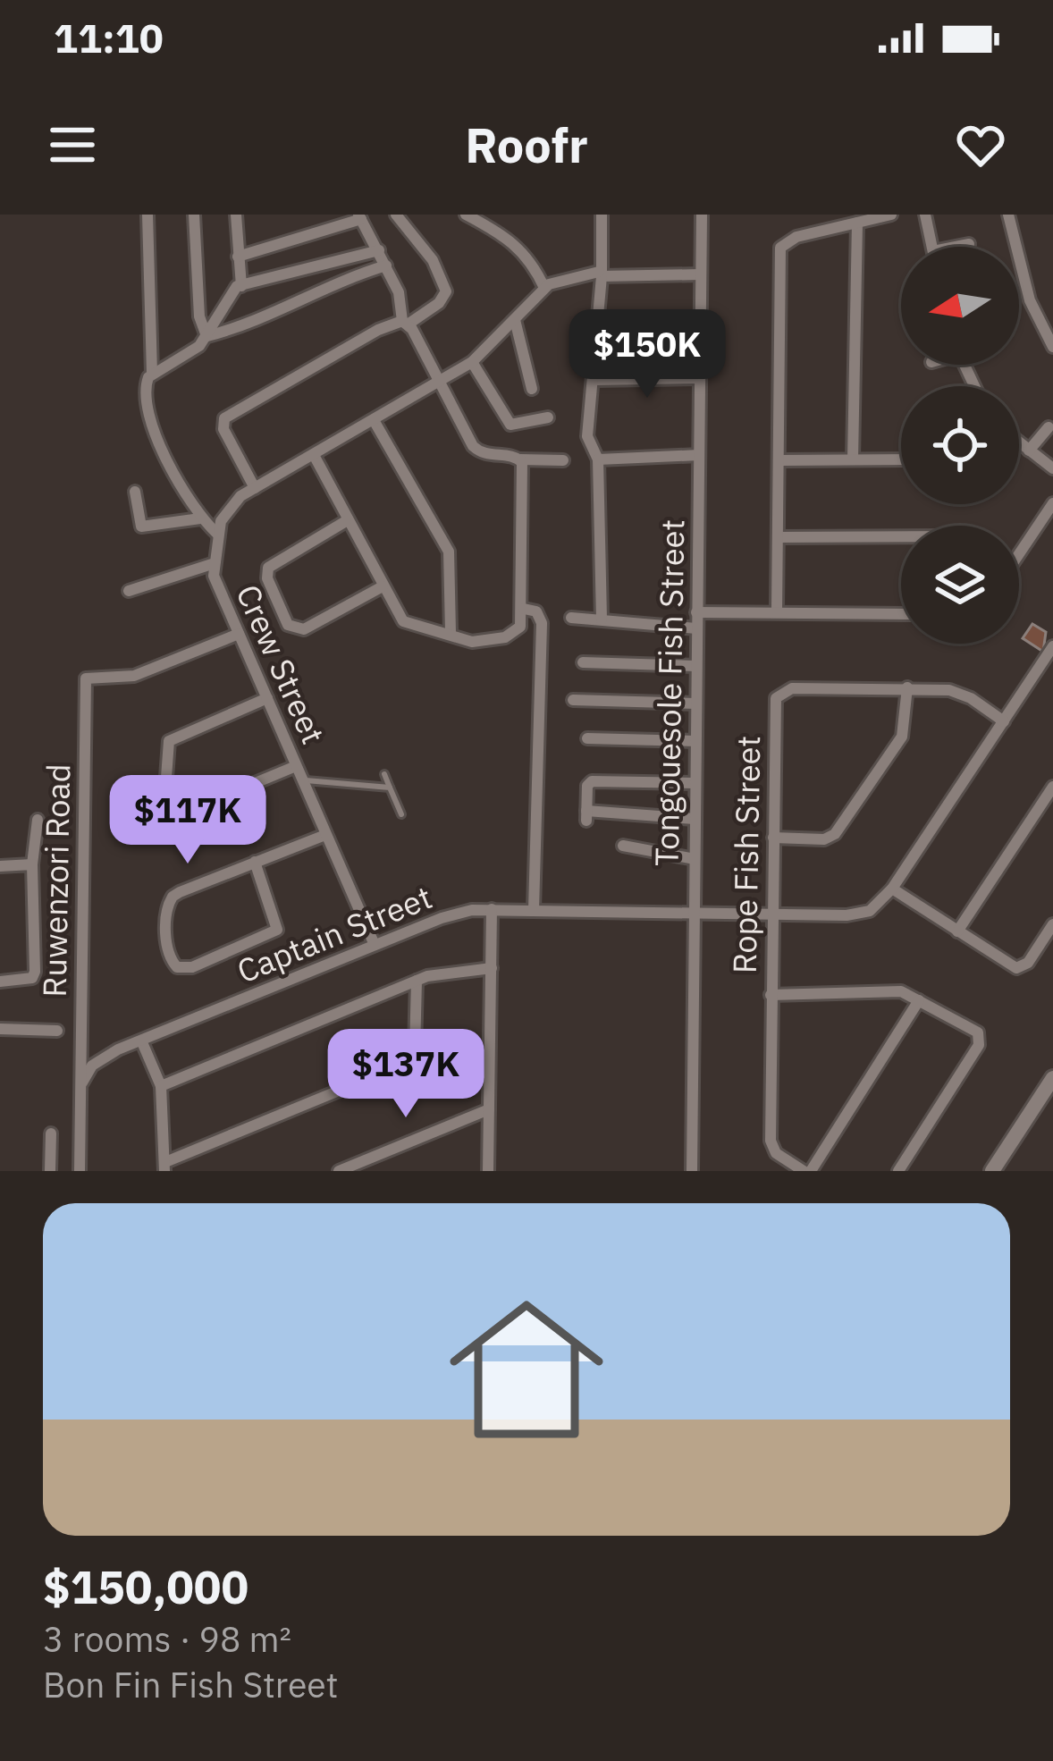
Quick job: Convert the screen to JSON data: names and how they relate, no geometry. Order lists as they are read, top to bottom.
{
  "streets": {
    "street": [
      "Crew Street",
      "Tongouesole Fish Street",
      "Rope Fish Street",
      "Ruwenzori Road",
      "Captain Street"
    ]
  },
  "crossings": [
    ["Crew Street", "Ruwenzori Road"],
    ["Crew Street", "Captain Street"],
    ["Tongouesole Fish Street", "Captain Street"],
    ["Rope Fish Street", "Captain Street"],
    ["Ruwenzori Road", "Captain Street"]
  ],
  "north": "left",
  "page": {
    "status": "11:10",
    "header": "Roofr",
    "price": ["$150K", "$117K", "$137K"],
    "list": [
      {
        "name": "$150,000",
        "note": "3 rooms · 98 m² · Bon Fin Fish Street"
      }
    ]
  }
}
